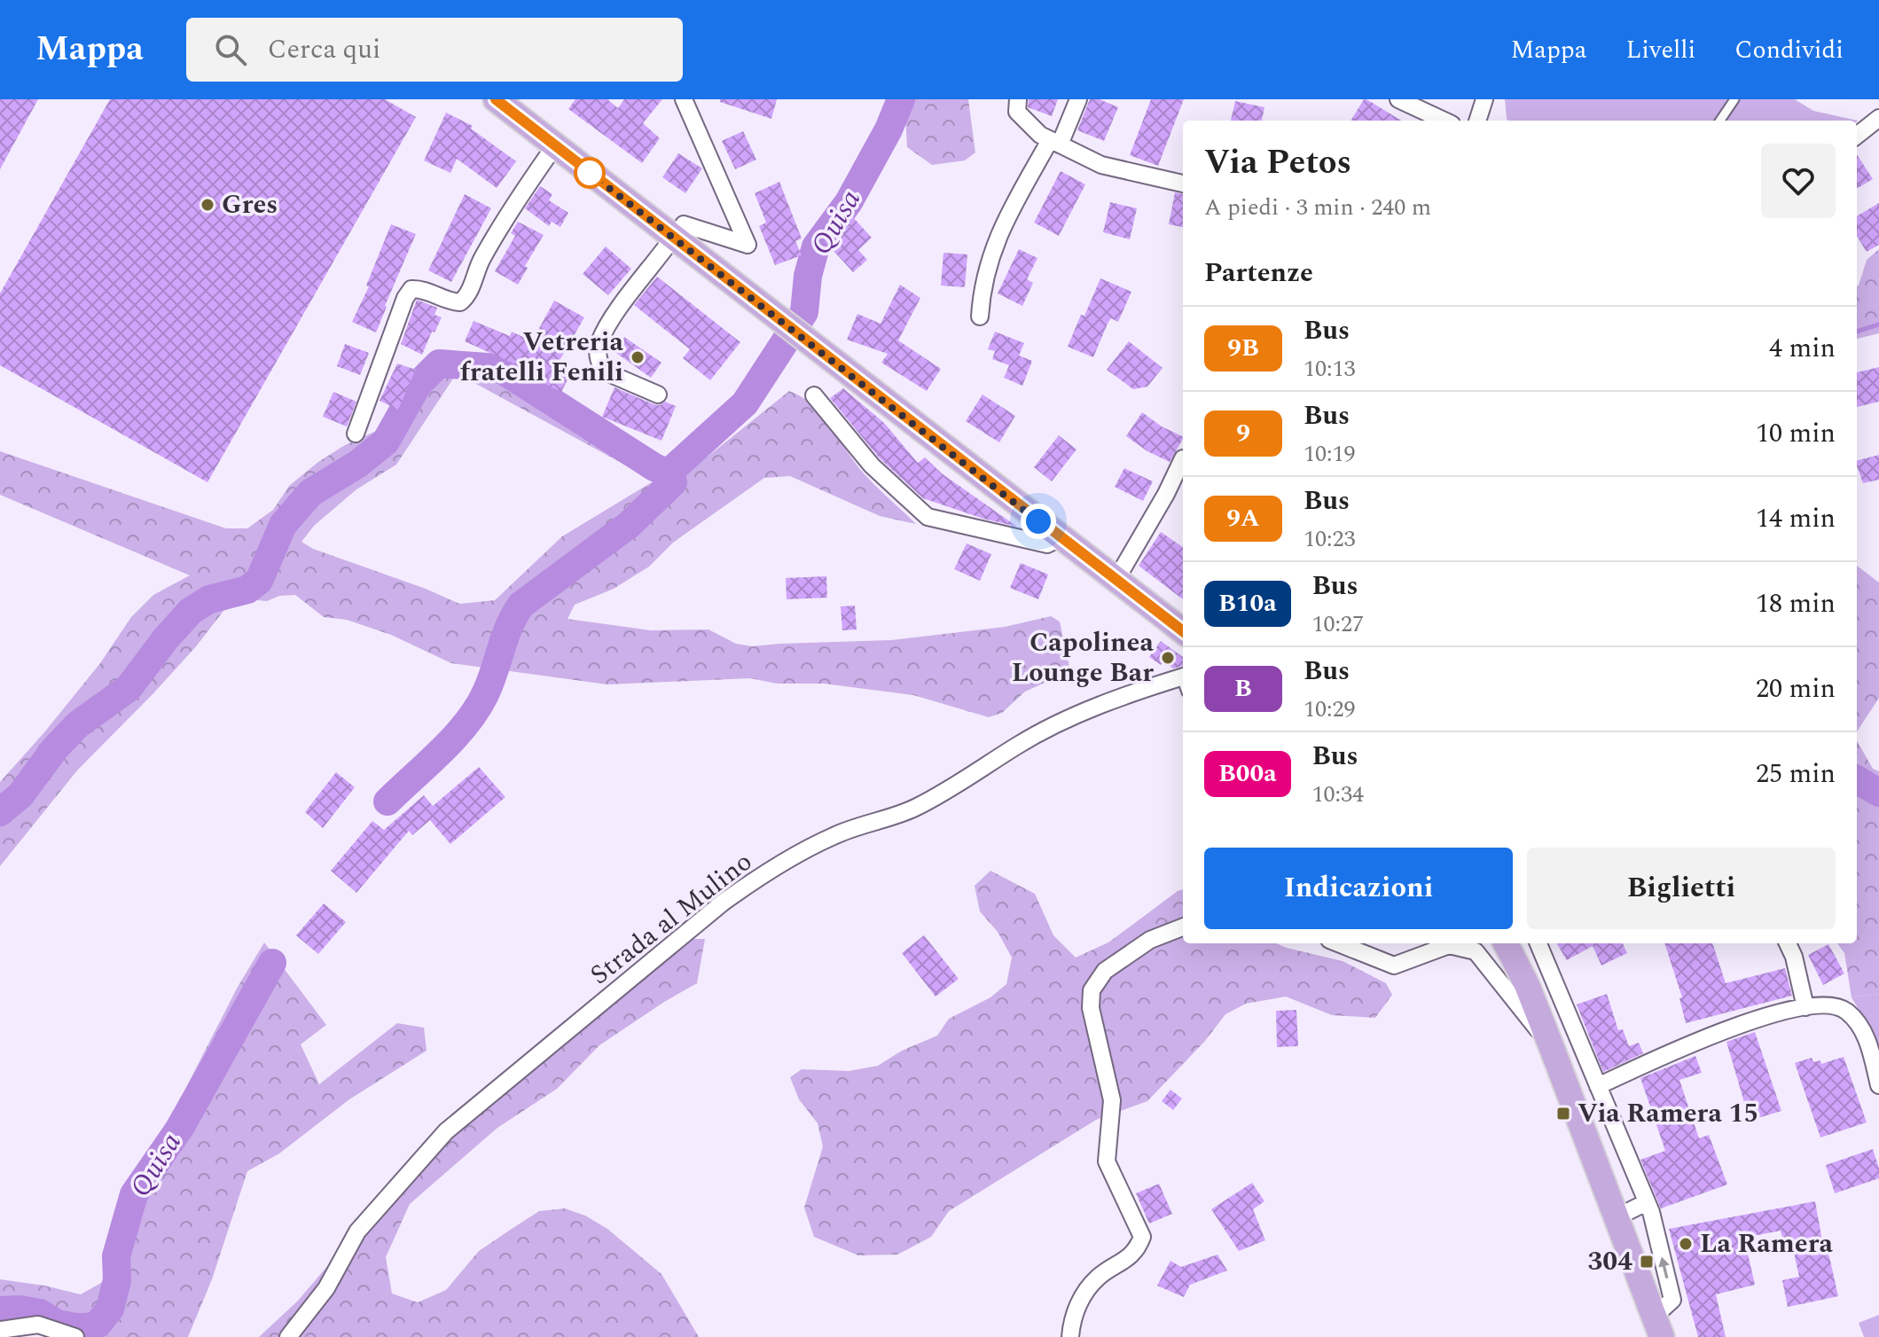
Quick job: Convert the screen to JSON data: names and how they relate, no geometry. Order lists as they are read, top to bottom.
{
  "streets": {
    "street": ["Strada al Mulino"]
  },
  "water": ["Quisa"],
  "places": {
    "other": [
      "Gres",
      "Vetreria fratelli Fenili",
      "Capolinea Lounge Bar",
      "La Ramera"
    ],
    "transit": ["Via Ramera 15", "304"]
  },
  "lines": ["bus line 9B"],
  "page": {
    "header": "Mappa",
    "search": "Cerca qui",
    "nav": ["Mappa", "Livelli", "Condividi"],
    "heading": [
      ["Via Petos", "A piedi · 3 min · 240 m"],
      "Partenze"
    ],
    "list": [
      {
        "mark": "9B",
        "name": "Bus",
        "note": "10:13",
        "value": "4 min"
      },
      {
        "mark": "9",
        "name": "Bus",
        "note": "10:19",
        "value": "10 min"
      },
      {
        "mark": "9A",
        "name": "Bus",
        "note": "10:23",
        "value": "14 min"
      },
      {
        "mark": "B10a",
        "name": "Bus",
        "note": "10:27",
        "value": "18 min"
      },
      {
        "mark": "B",
        "name": "Bus",
        "note": "10:29",
        "value": "20 min"
      },
      {
        "mark": "B00a",
        "name": "Bus",
        "note": "10:34",
        "value": "25 min"
      }
    ],
    "buttons": ["Indicazioni", "Biglietti"]
  }
}
